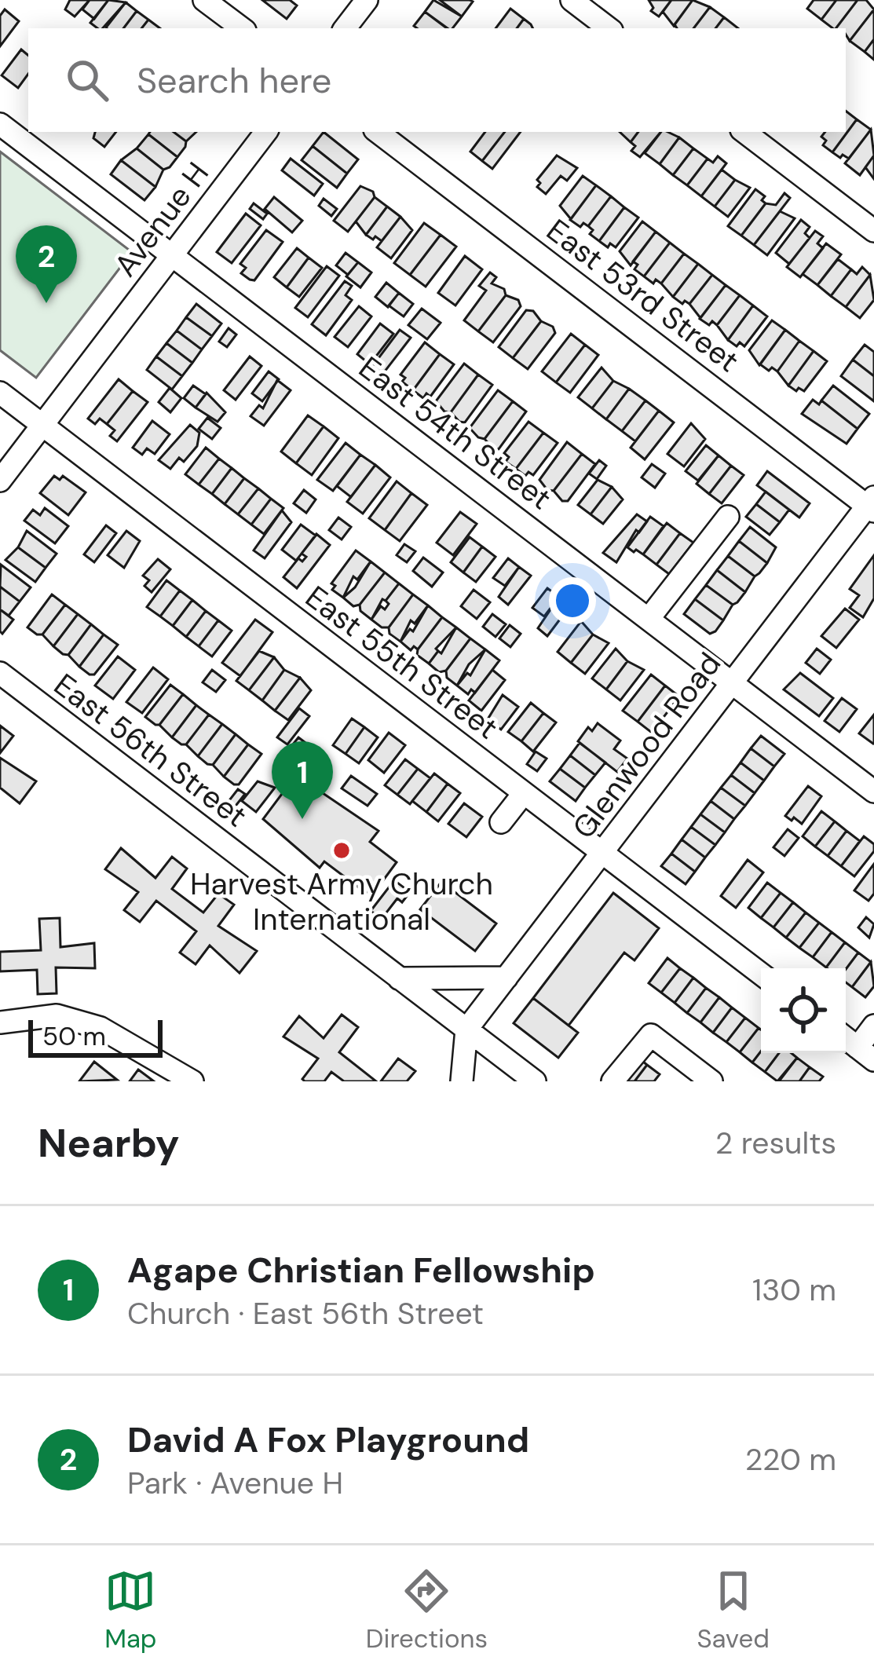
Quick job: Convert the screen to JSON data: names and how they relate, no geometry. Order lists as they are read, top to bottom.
{
  "streets": {
    "street": [
      "Avenue H",
      "East 53rd Street",
      "East 54th Street",
      "East 55th Street",
      "Glenwood Road",
      "East 56th Street"
    ]
  },
  "crossings": [
    ["Avenue H", "East 54th Street"],
    ["Avenue H", "East 55th Street"],
    ["East 53rd Street", "Glenwood Road"],
    ["East 54th Street", "Glenwood Road"],
    ["East 55th Street", "Glenwood Road"],
    ["Glenwood Road", "East 56th Street"]
  ],
  "places": ["Harvest Army Church International"],
  "scale_bar": "50 m",
  "page": {
    "search": "Search here",
    "pins": ["2", "1"],
    "scale": "50 m",
    "heading": ["Nearby", "2 results"],
    "list": [
      {
        "mark": "1",
        "name": "Agape Christian Fellowship",
        "note": "Church · East 56th Street",
        "value": "130 m"
      },
      {
        "mark": "2",
        "name": "David A Fox Playground",
        "note": "Park · Avenue H",
        "value": "220 m"
      }
    ],
    "nav": ["Map", "Directions", "Saved"]
  }
}
